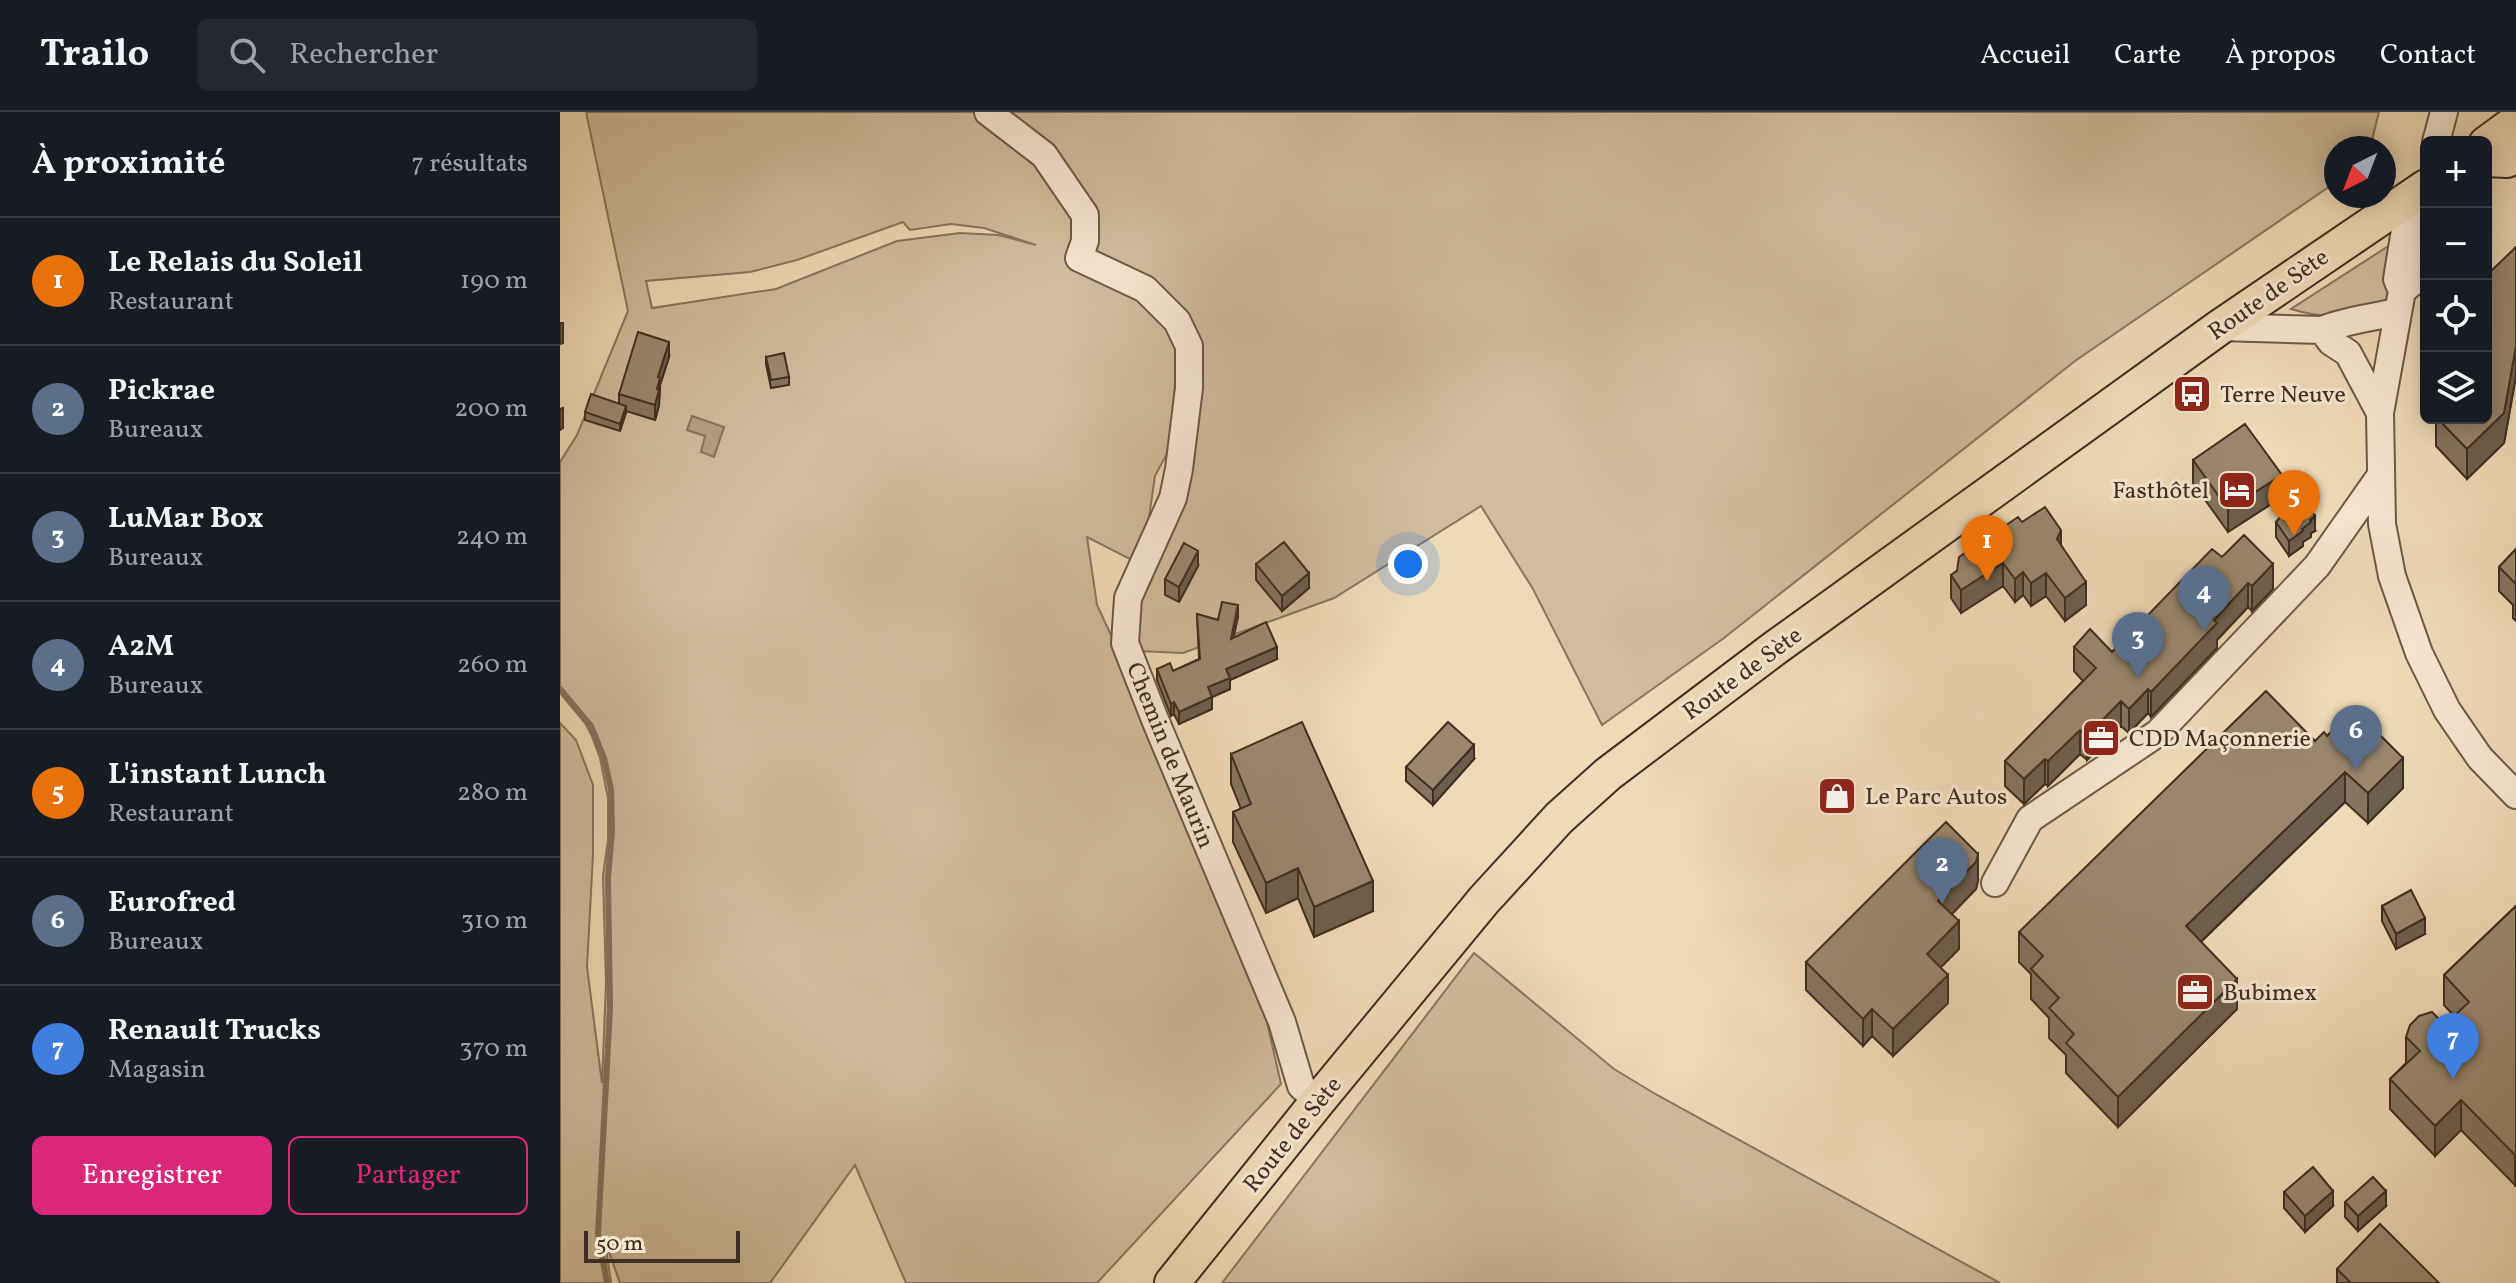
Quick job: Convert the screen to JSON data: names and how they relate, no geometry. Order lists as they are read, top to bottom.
{
  "streets": {
    "main road": ["Route de Sète"],
    "street": ["Chemin de Maurin"]
  },
  "crossings": [
    ["Route de Sète", "Chemin de Maurin"]
  ],
  "places": {
    "bus stop": ["Terre Neuve"],
    "hotel": ["Fasthôtel"],
    "office": ["CDD Maçonnerie", "Bubimex"],
    "shop": ["Le Parc Autos"]
  },
  "scale_bar": "50 m",
  "north": "bottom left",
  "page": {
    "header": "Trailo",
    "search": "Rechercher",
    "nav": [
      "Accueil",
      "Carte",
      "À propos",
      "Contact"
    ],
    "heading": ["À proximité", "7 résultats"],
    "map_buttons": ["+", "−"],
    "list": [
      {
        "mark": "1",
        "name": "Le Relais du Soleil",
        "note": "Restaurant",
        "value": "190 m"
      },
      {
        "mark": "2",
        "name": "Pickrae",
        "note": "Bureaux",
        "value": "200 m"
      },
      {
        "mark": "3",
        "name": "LuMar Box",
        "note": "Bureaux",
        "value": "240 m"
      },
      {
        "mark": "4",
        "name": "A2M",
        "note": "Bureaux",
        "value": "260 m"
      },
      {
        "mark": "5",
        "name": "L'instant Lunch",
        "note": "Restaurant",
        "value": "280 m"
      },
      {
        "mark": "6",
        "name": "Eurofred",
        "note": "Bureaux",
        "value": "310 m"
      },
      {
        "mark": "7",
        "name": "Renault Trucks",
        "note": "Magasin",
        "value": "370 m"
      }
    ],
    "pins": [
      "5",
      "1",
      "4",
      "3",
      "6",
      "2",
      "7"
    ],
    "buttons": ["Enregistrer", "Partager"],
    "scale": "50 m"
  }
}
